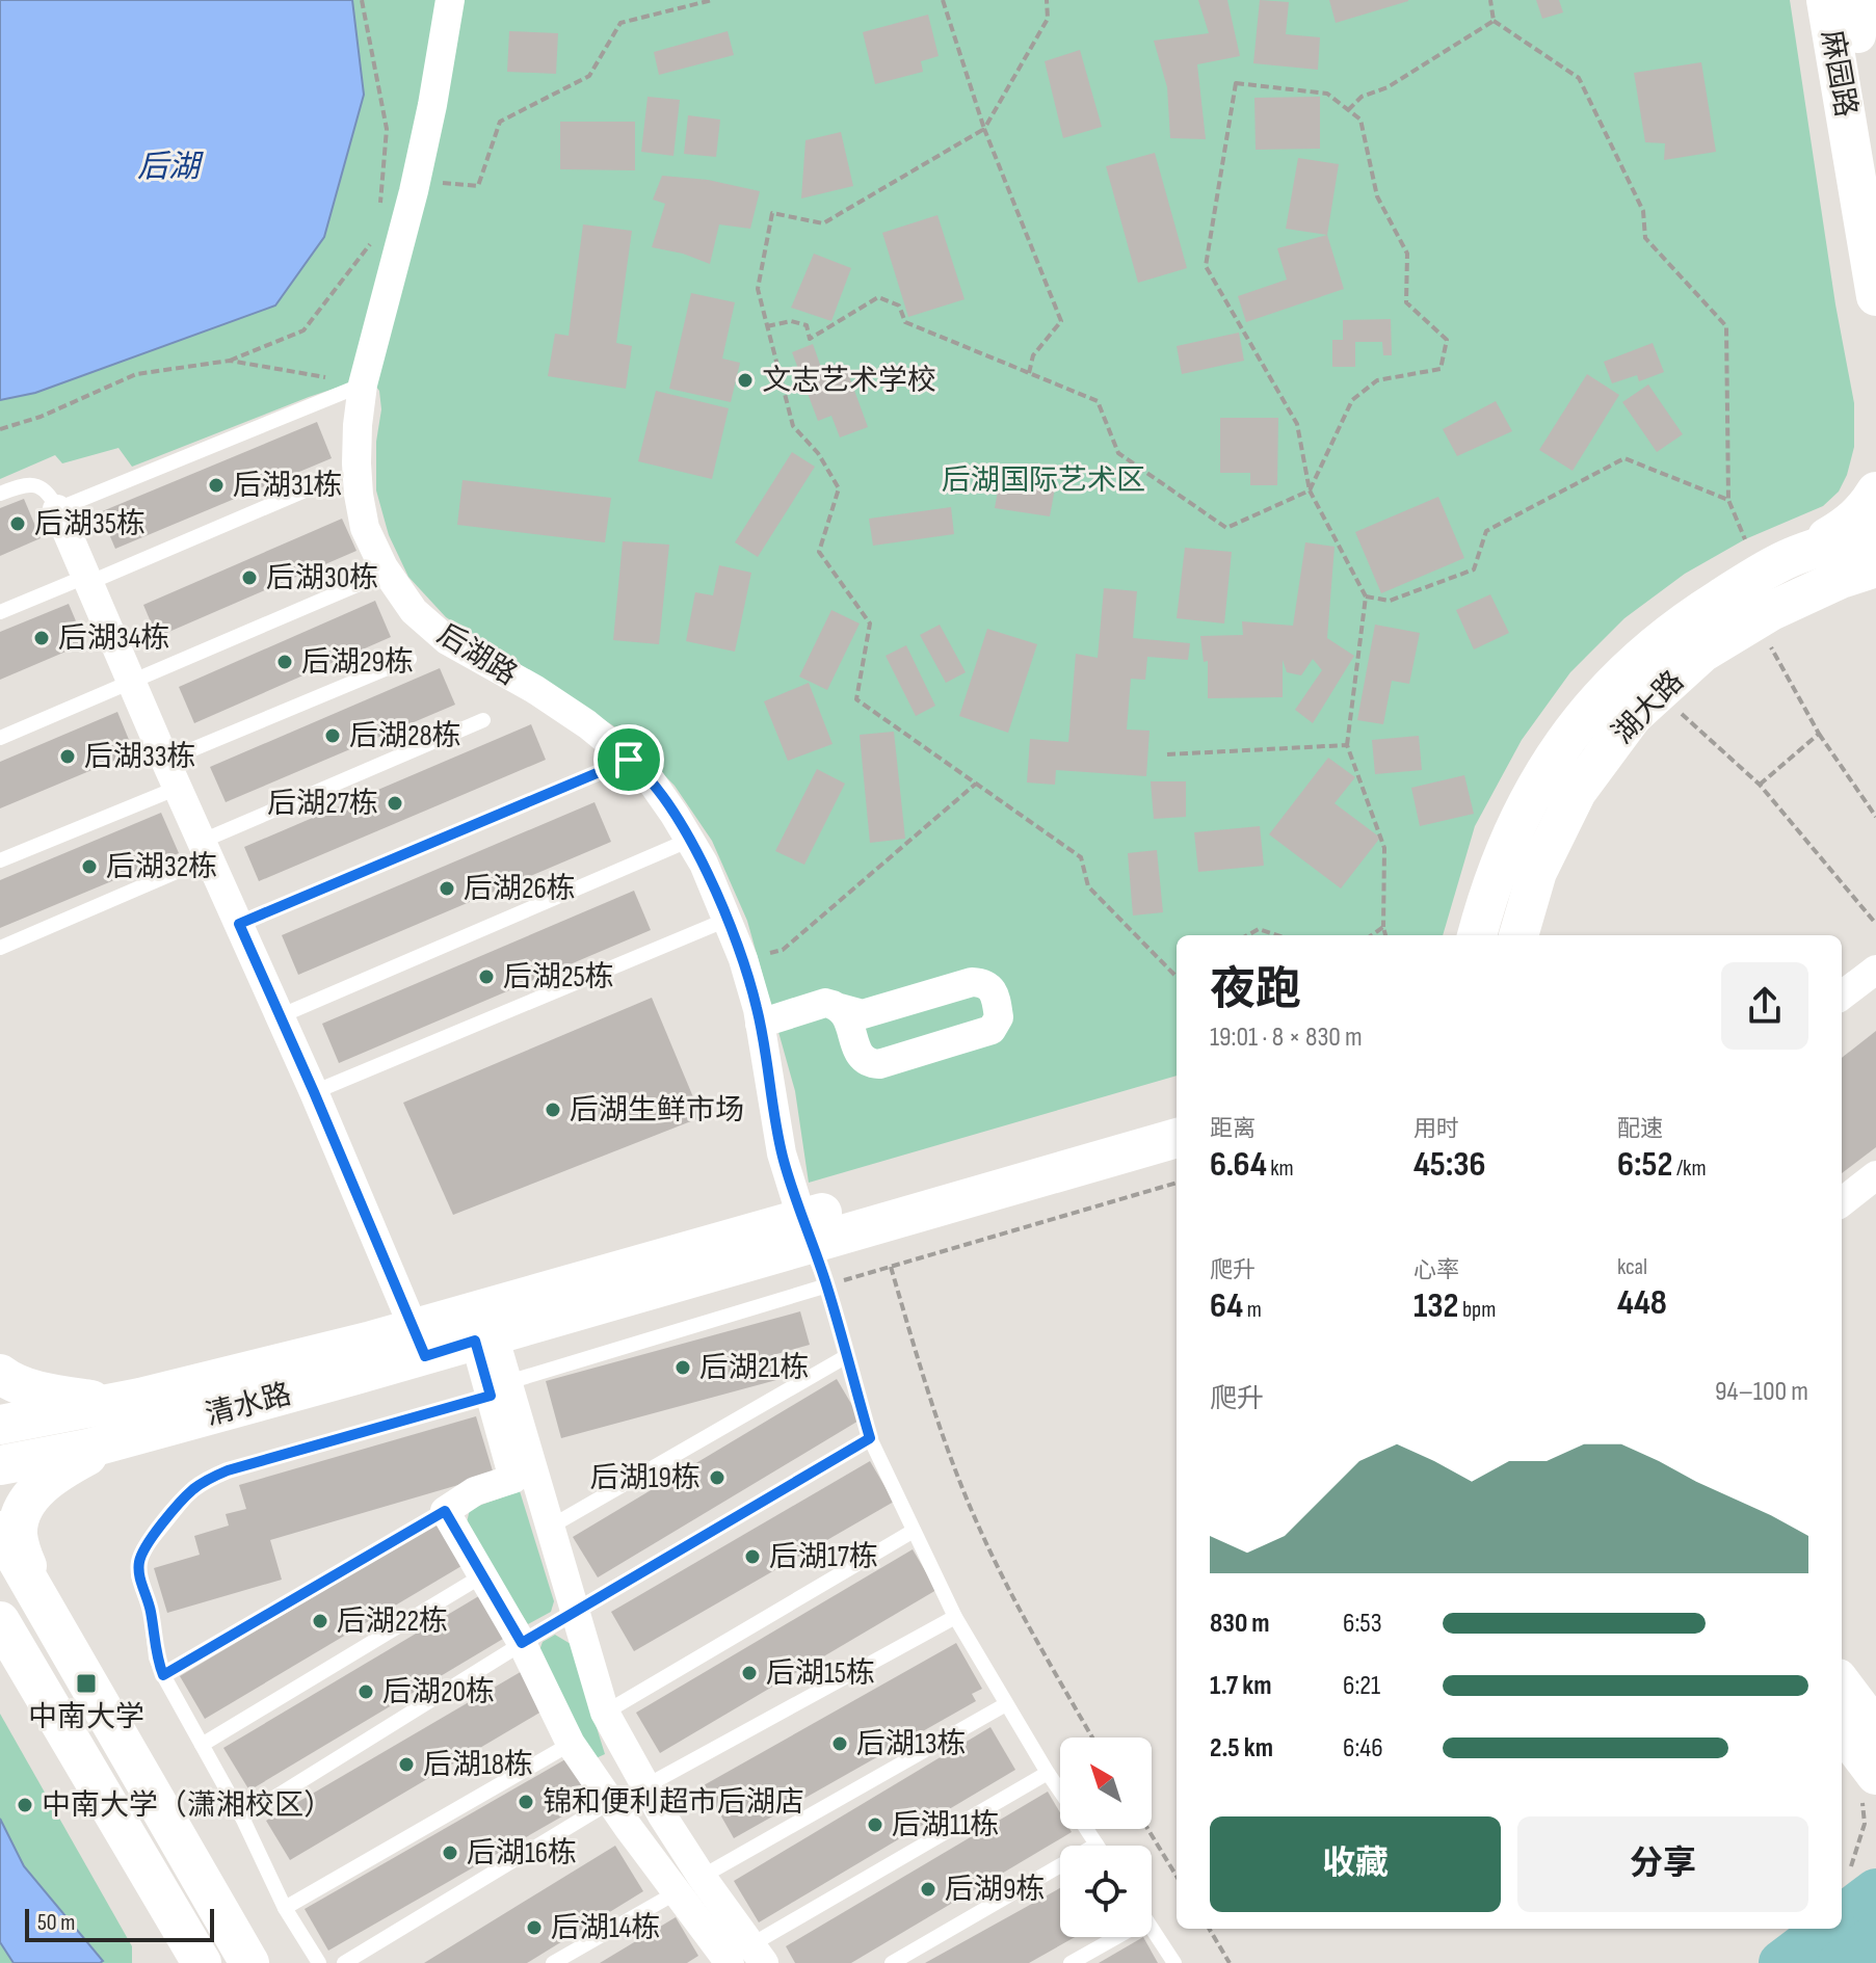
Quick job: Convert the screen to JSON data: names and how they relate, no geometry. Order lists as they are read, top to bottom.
{
  "streets": {
    "main road": ["麻园路", "湖大路", "清水路"],
    "street": ["后湖路"]
  },
  "crossings": [
    ["后湖路", "清水路"]
  ],
  "water": ["后湖"],
  "parks": ["后湖国际艺术区"],
  "places": {
    "other": [
      "文志艺术学校",
      "后湖31栋",
      "后湖35栋",
      "后湖30栋",
      "后湖34栋",
      "后湖29栋",
      "后湖28栋",
      "后湖33栋",
      "后湖27栋",
      "后湖32栋",
      "后湖26栋",
      "后湖25栋",
      "后湖生鲜市场",
      "后湖21栋",
      "后湖19栋",
      "后湖17栋",
      "后湖22栋",
      "后湖15栋",
      "后湖20栋",
      "后湖13栋",
      "后湖18栋",
      "锦和便利超市后湖店",
      "中南大学（潇湘校区）",
      "后湖11栋",
      "后湖16栋",
      "后湖9栋",
      "后湖14栋"
    ],
    "transit": ["中南大学"]
  },
  "scale_bar": "50 m",
  "north": "top left",
  "page": {
    "heading": ["夜跑", "19:01 · 8 × 830 m"],
    "stats": [
      ["距离", "6.64 km"],
      ["用时", "45:36"],
      ["配速", "6:52 /km"],
      ["爬升", "64 m"],
      ["心率", "132 bpm"],
      ["kcal", "448"]
    ],
    "chart": ["爬升", "94–100 m"],
    "list": [
      {
        "name": "830 m",
        "note": "6:53"
      },
      {
        "name": "1.7 km",
        "note": "6:21"
      },
      {
        "name": "2.5 km",
        "note": "6:46"
      }
    ],
    "buttons": ["收藏", "分享"],
    "scale": "50 m"
  }
}
